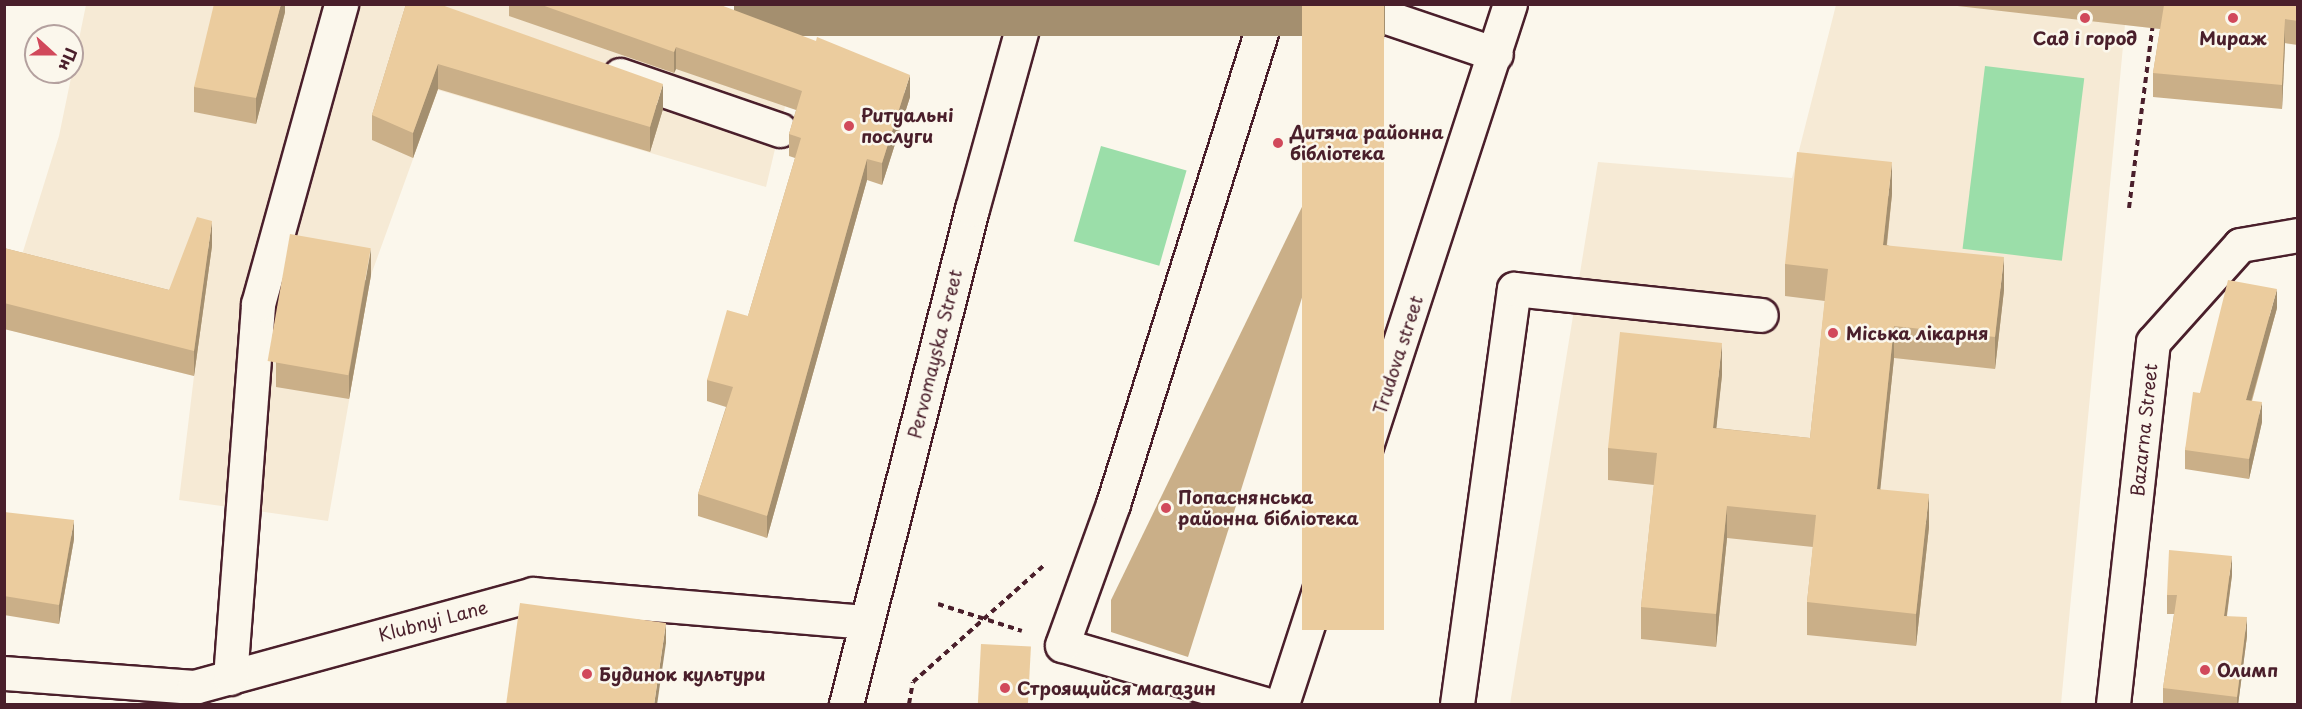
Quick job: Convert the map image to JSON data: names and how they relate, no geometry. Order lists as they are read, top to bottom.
{
  "streets": {
    "street": [
      "Pervomayska Street",
      "Trudova street",
      "Bazarna Street",
      "Klubnyi Lane"
    ]
  },
  "crossings": [
    ["Pervomayska Street", "Klubnyi Lane"]
  ],
  "places": [
    "Сад і город",
    "Мираж",
    "Ритуальні послуги",
    "Дитяча районна бібліотека",
    "Міська лікарня",
    "Попаснянська районна бібліотека",
    "Олимп",
    "Будинок культури",
    "Строящийся магазин"
  ],
  "north": "right"
}
